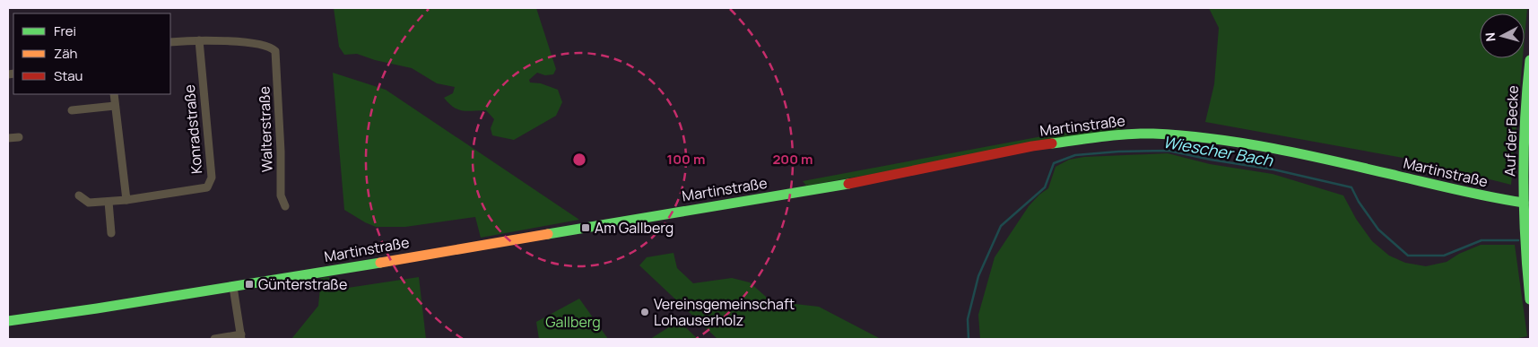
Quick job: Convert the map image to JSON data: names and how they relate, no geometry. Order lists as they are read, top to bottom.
{
  "streets": {
    "street": [
      "Martinstraße",
      "Konradstraße",
      "Walterstraße",
      "Auf der Becke"
    ]
  },
  "crossings": [
    ["Martinstraße", "Auf der Becke"],
    ["Konradstraße", "Walterstraße"]
  ],
  "water": ["Wiescher Bach"],
  "parks": ["Gallberg"],
  "places": {
    "transit": ["Am Gallberg", "Günterstraße"],
    "other": ["Vereinsgemeinschaft Lohauserholz"]
  },
  "legend": ["Frei", "Zäh", "Stau"],
  "north": "left",
  "rings": ["100 m", "200 m"]
}
